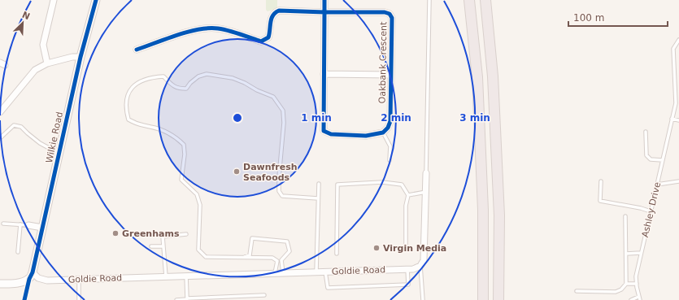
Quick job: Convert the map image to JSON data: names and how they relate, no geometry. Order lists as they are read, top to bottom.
{
  "streets": {
    "street": ["Oakbank Crescent", "Wilkie Road", "Goldie Road"],
    "lane": ["Ashley Drive"]
  },
  "crossings": [
    ["Wilkie Road", "Goldie Road"]
  ],
  "places": ["Dawnfresh Seafoods", "Greenhams", "Virgin Media"],
  "scale_bar": "100 m",
  "north": "top right",
  "rings": ["1 min", "2 min", "3 min"]
}
